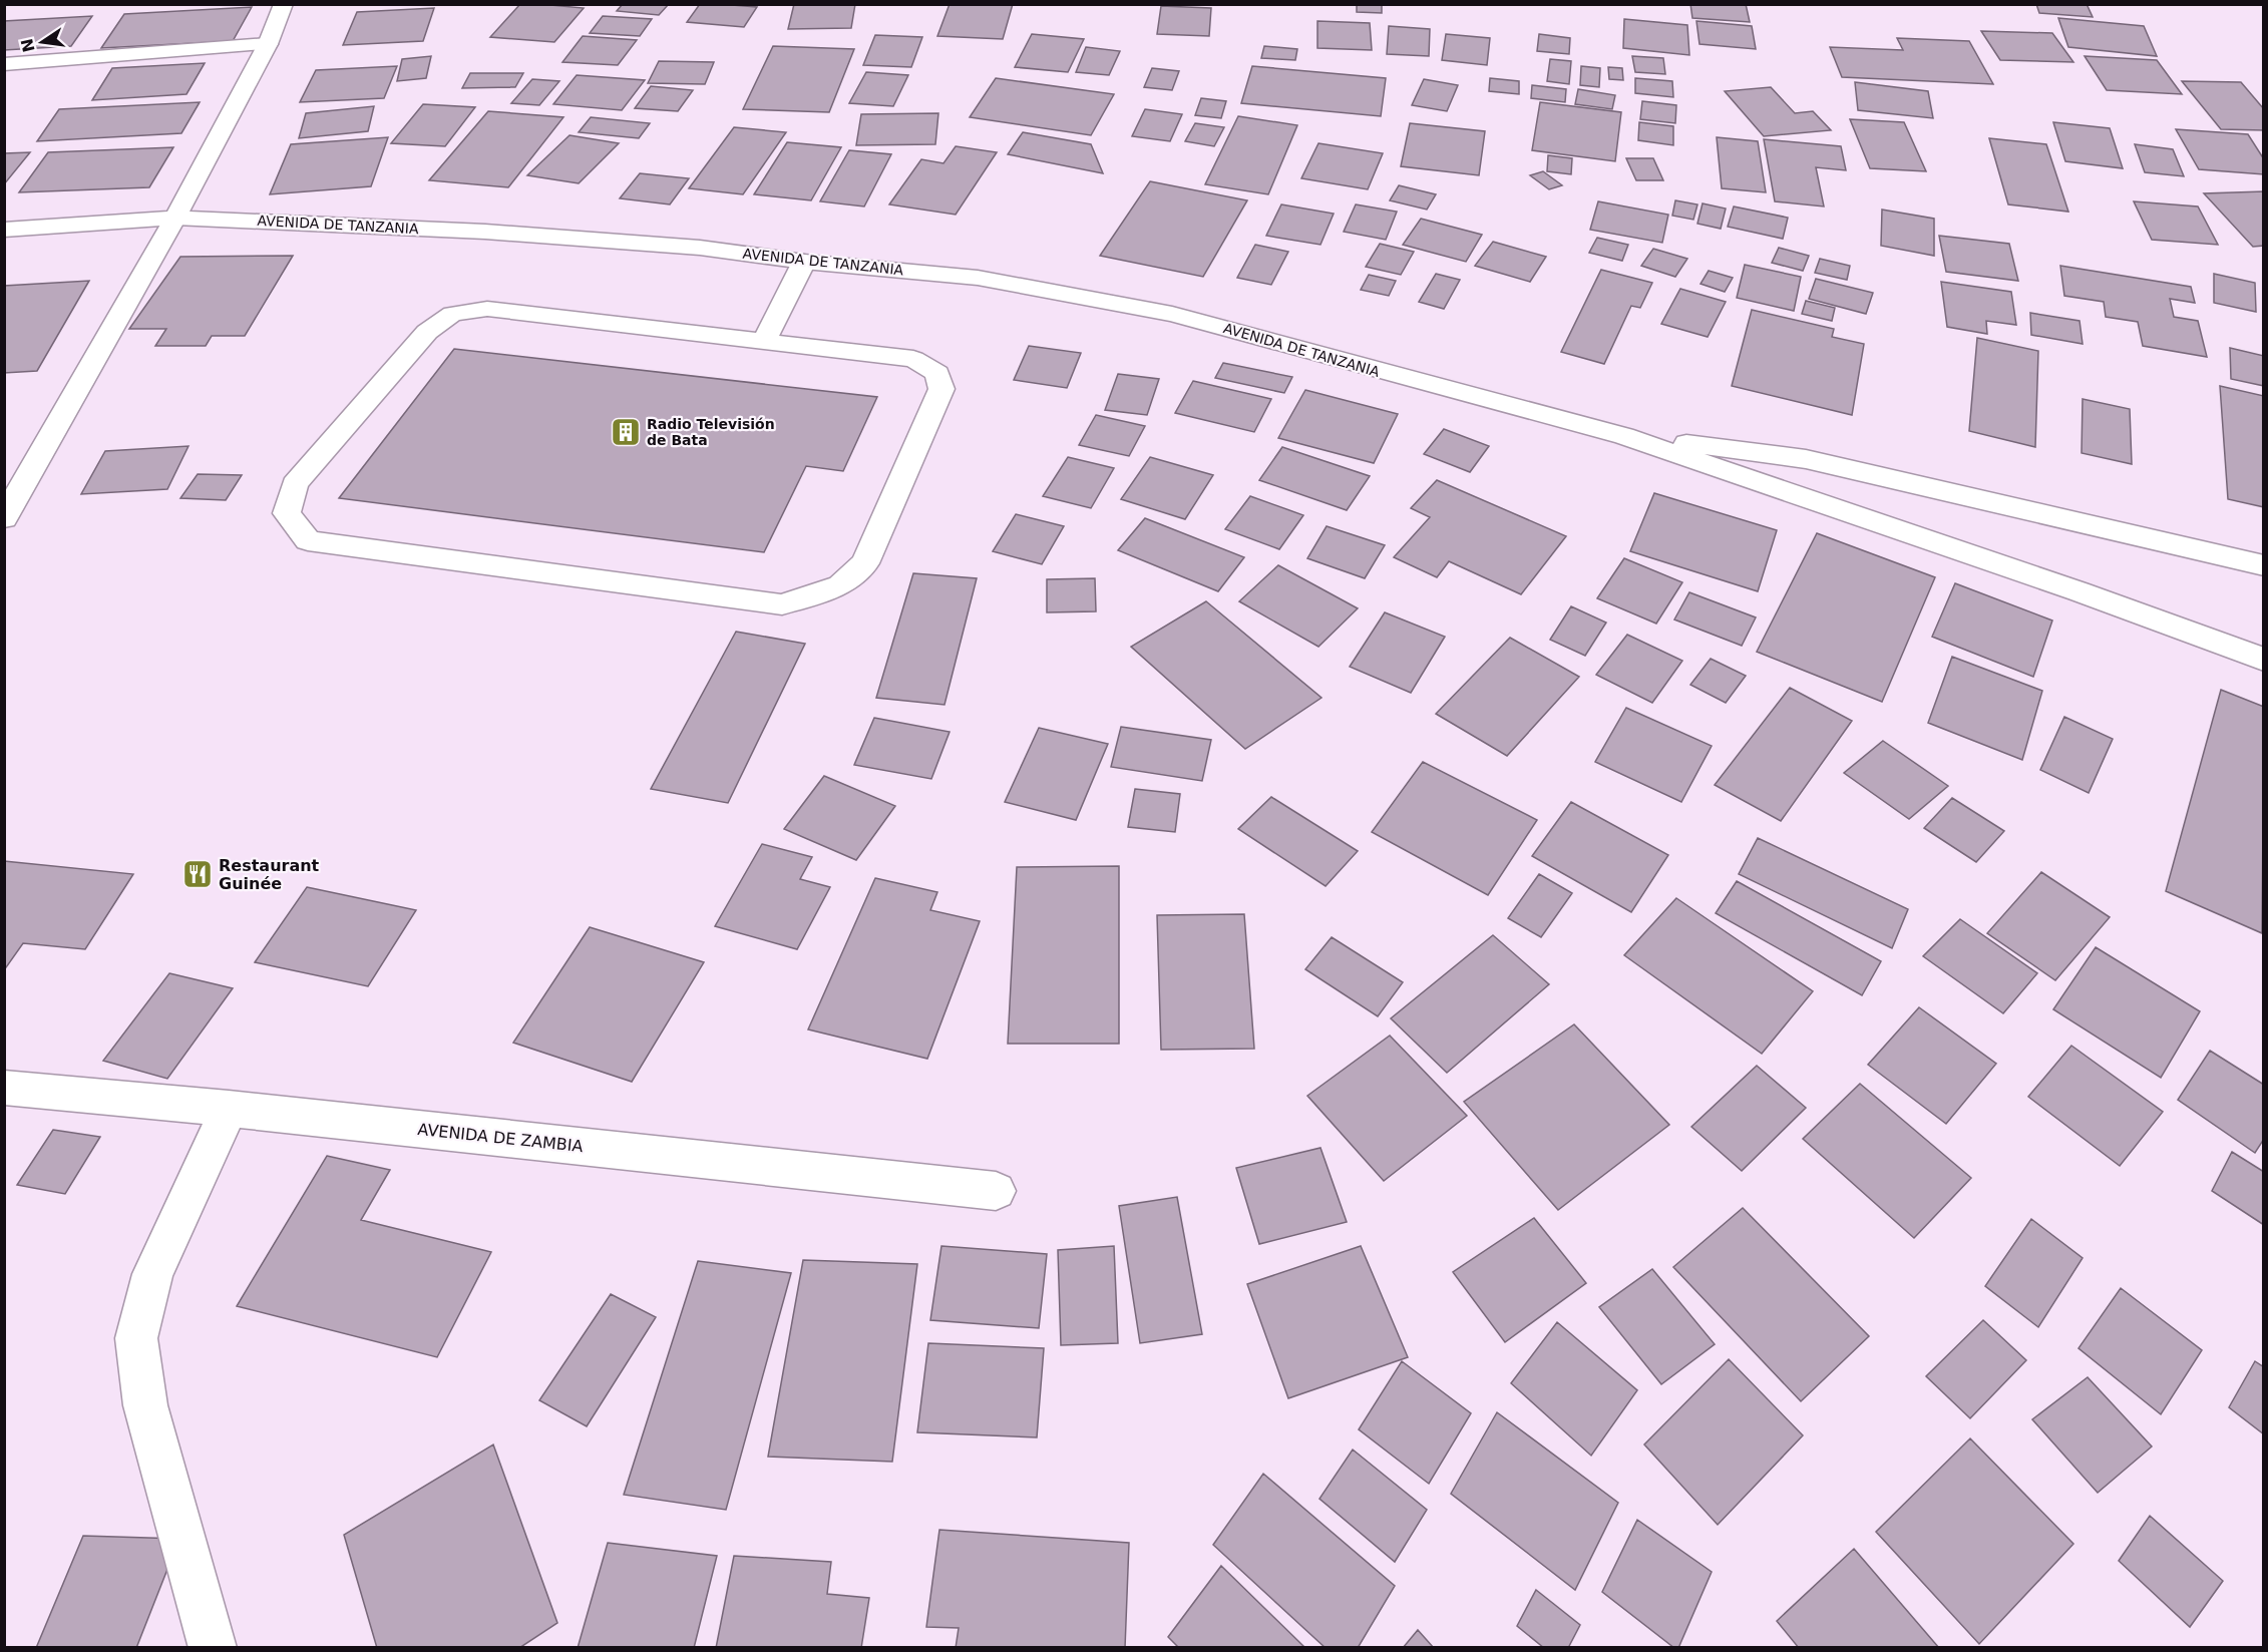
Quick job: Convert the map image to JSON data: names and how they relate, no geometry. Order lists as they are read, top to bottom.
{
  "streets": {
    "main road": ["AVENIDA DE TANZANIA", "AVENIDA DE ZAMBIA"]
  },
  "places": {
    "building": ["Radio Televisión de Bata"],
    "restaurant": ["Restaurant Guinée"]
  },
  "north": "left"
}
